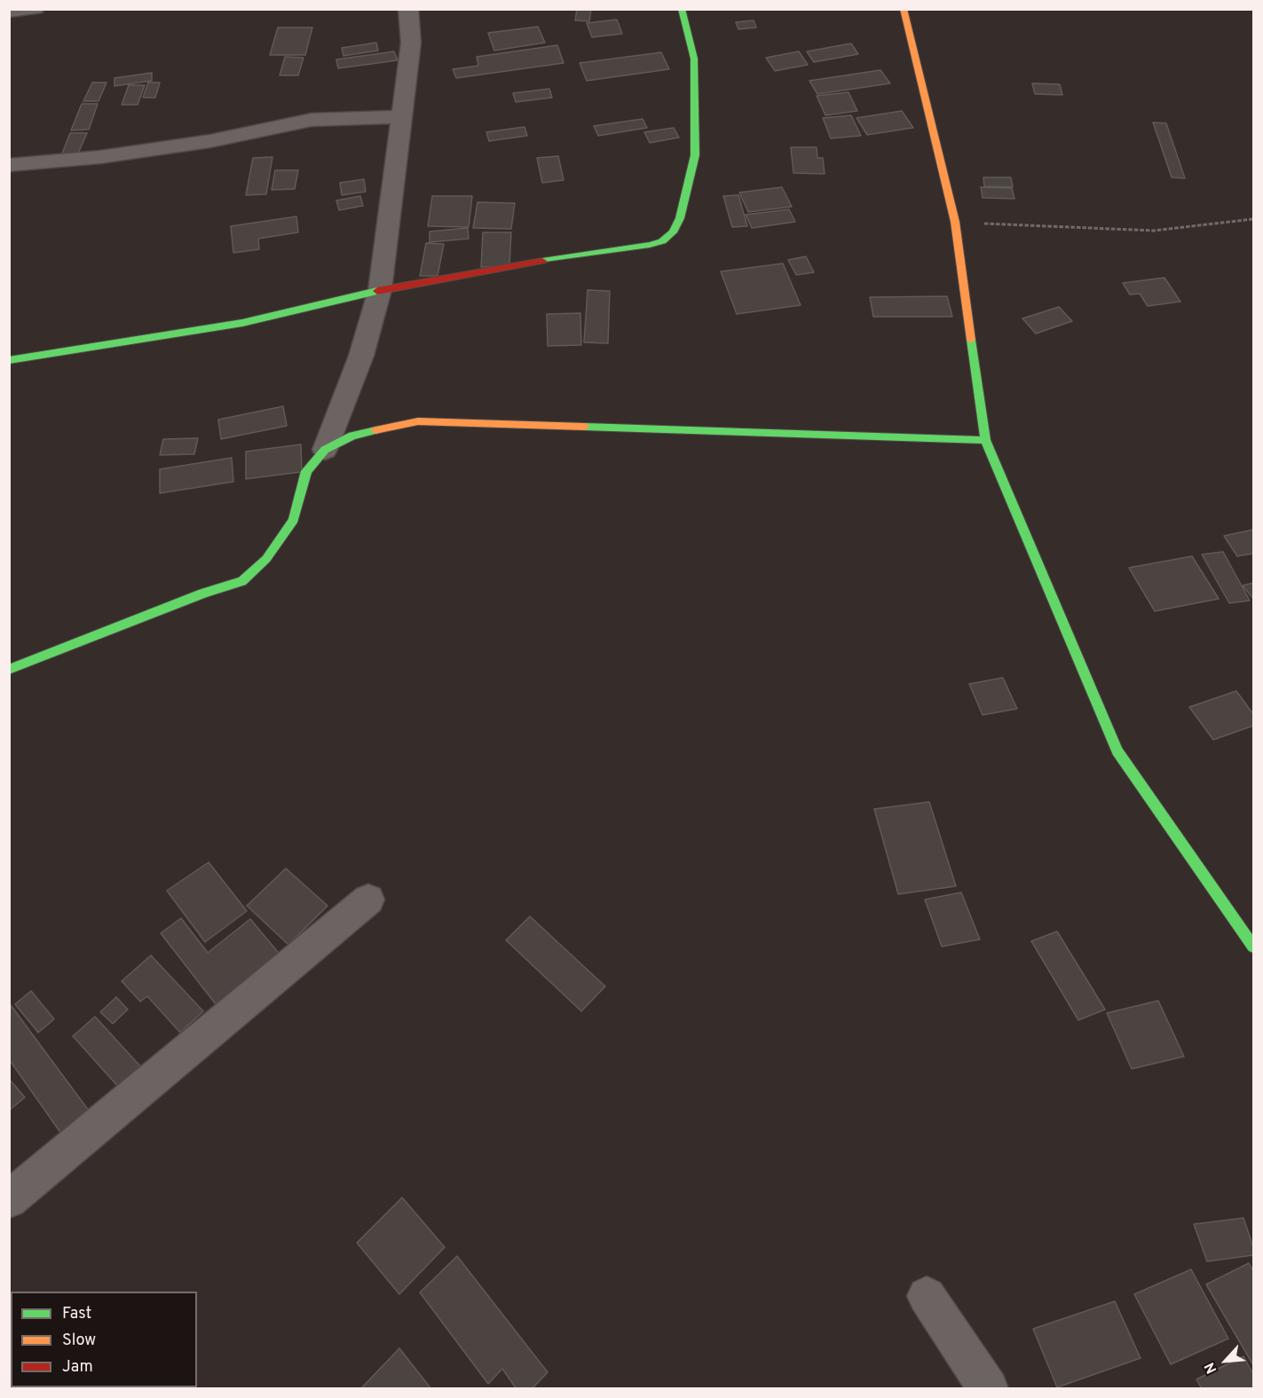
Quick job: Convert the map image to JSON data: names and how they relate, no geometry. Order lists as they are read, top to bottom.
{
  "legend": ["Fast", "Slow", "Jam"],
  "north": "bottom left"
}
